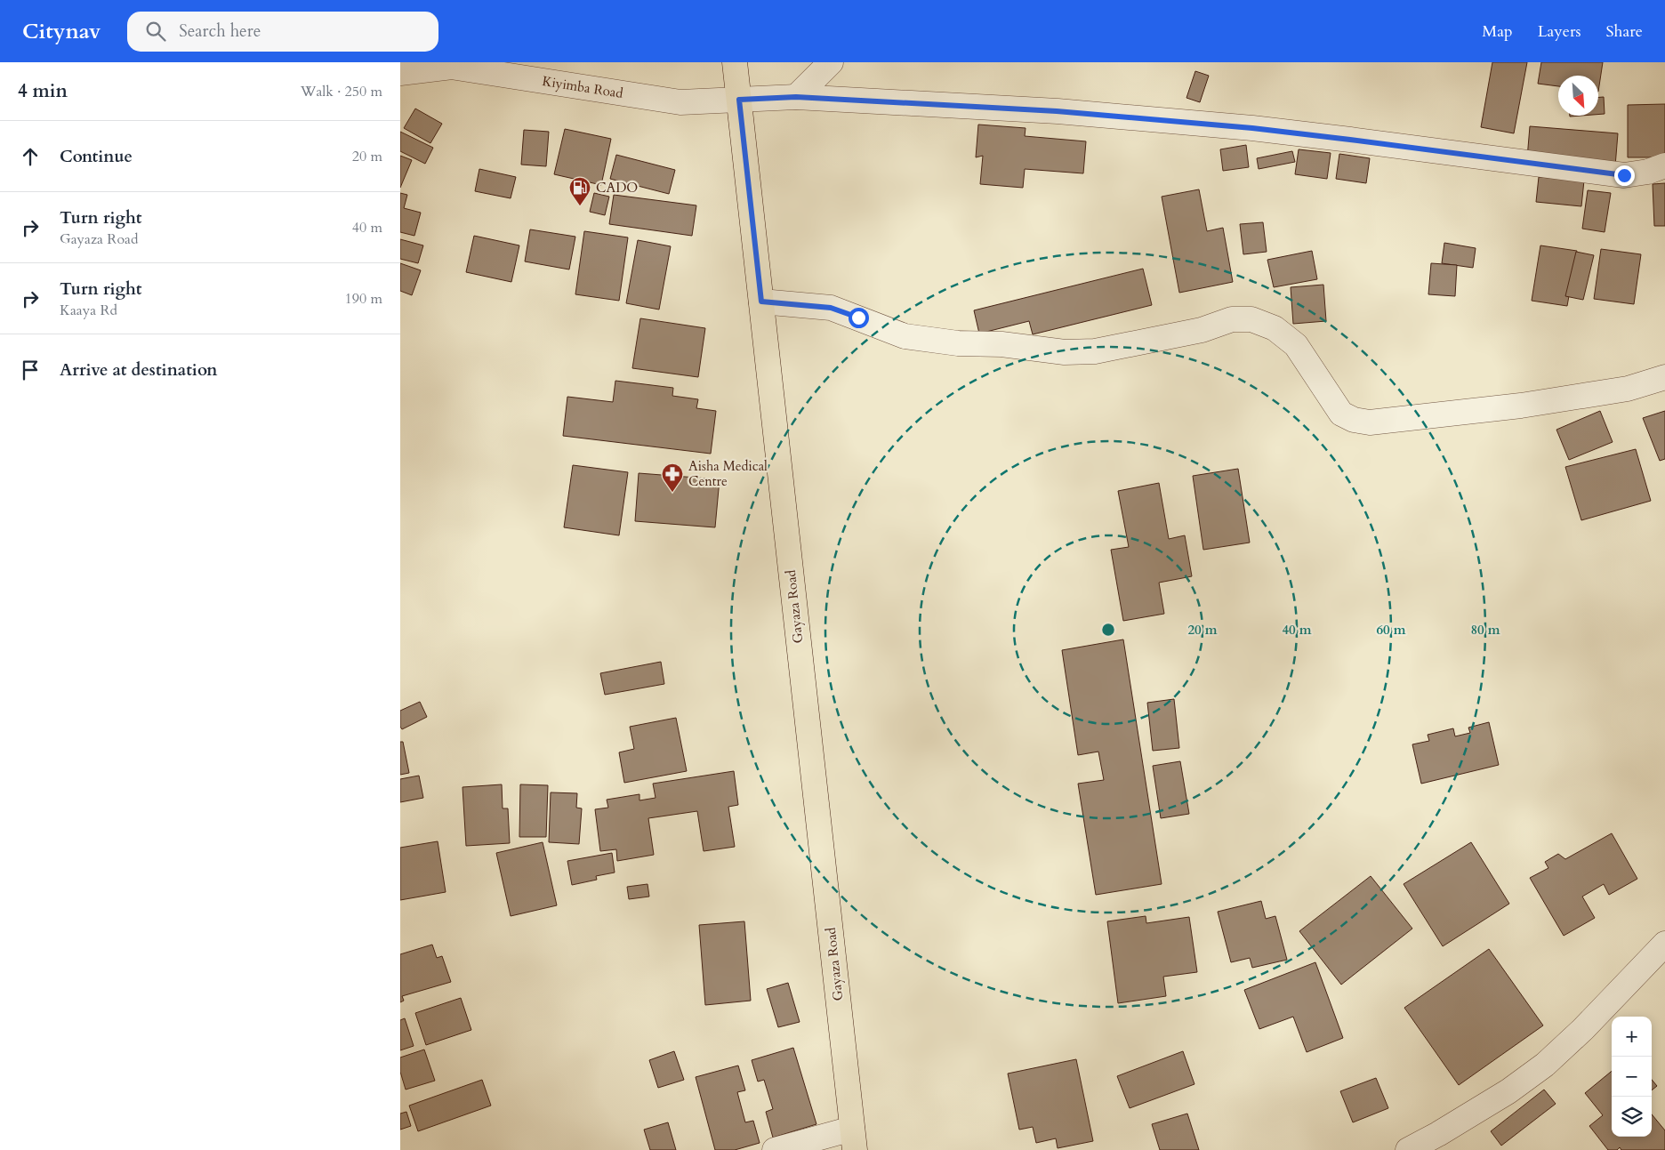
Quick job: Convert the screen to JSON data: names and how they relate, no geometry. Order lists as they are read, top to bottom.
{
  "streets": {
    "main road": ["Gayaza Road"],
    "street": ["Kiyimba Road"]
  },
  "crossings": [
    ["Kiyimba Road", "Gayaza Road"]
  ],
  "places": {
    "fuel station": ["CADO"],
    "pharmacy": ["Aisha Medical Centre"]
  },
  "north": "bottom right",
  "page": {
    "header": "Citynav",
    "search": "Search here",
    "nav": ["Map", "Layers", "Share"],
    "heading": ["4 min", "Walk · 250 m"],
    "list": [
      ["Continue", "20 m"],
      ["Turn right", "Gayaza Road", "40 m"],
      ["Turn right", "Kaaya Rd", "190 m"],
      "Arrive at destination"
    ],
    "map_buttons": ["+", "−"]
  },
  "rings": [
    "20 m",
    "40 m",
    "60 m",
    "80 m"
  ]
}
